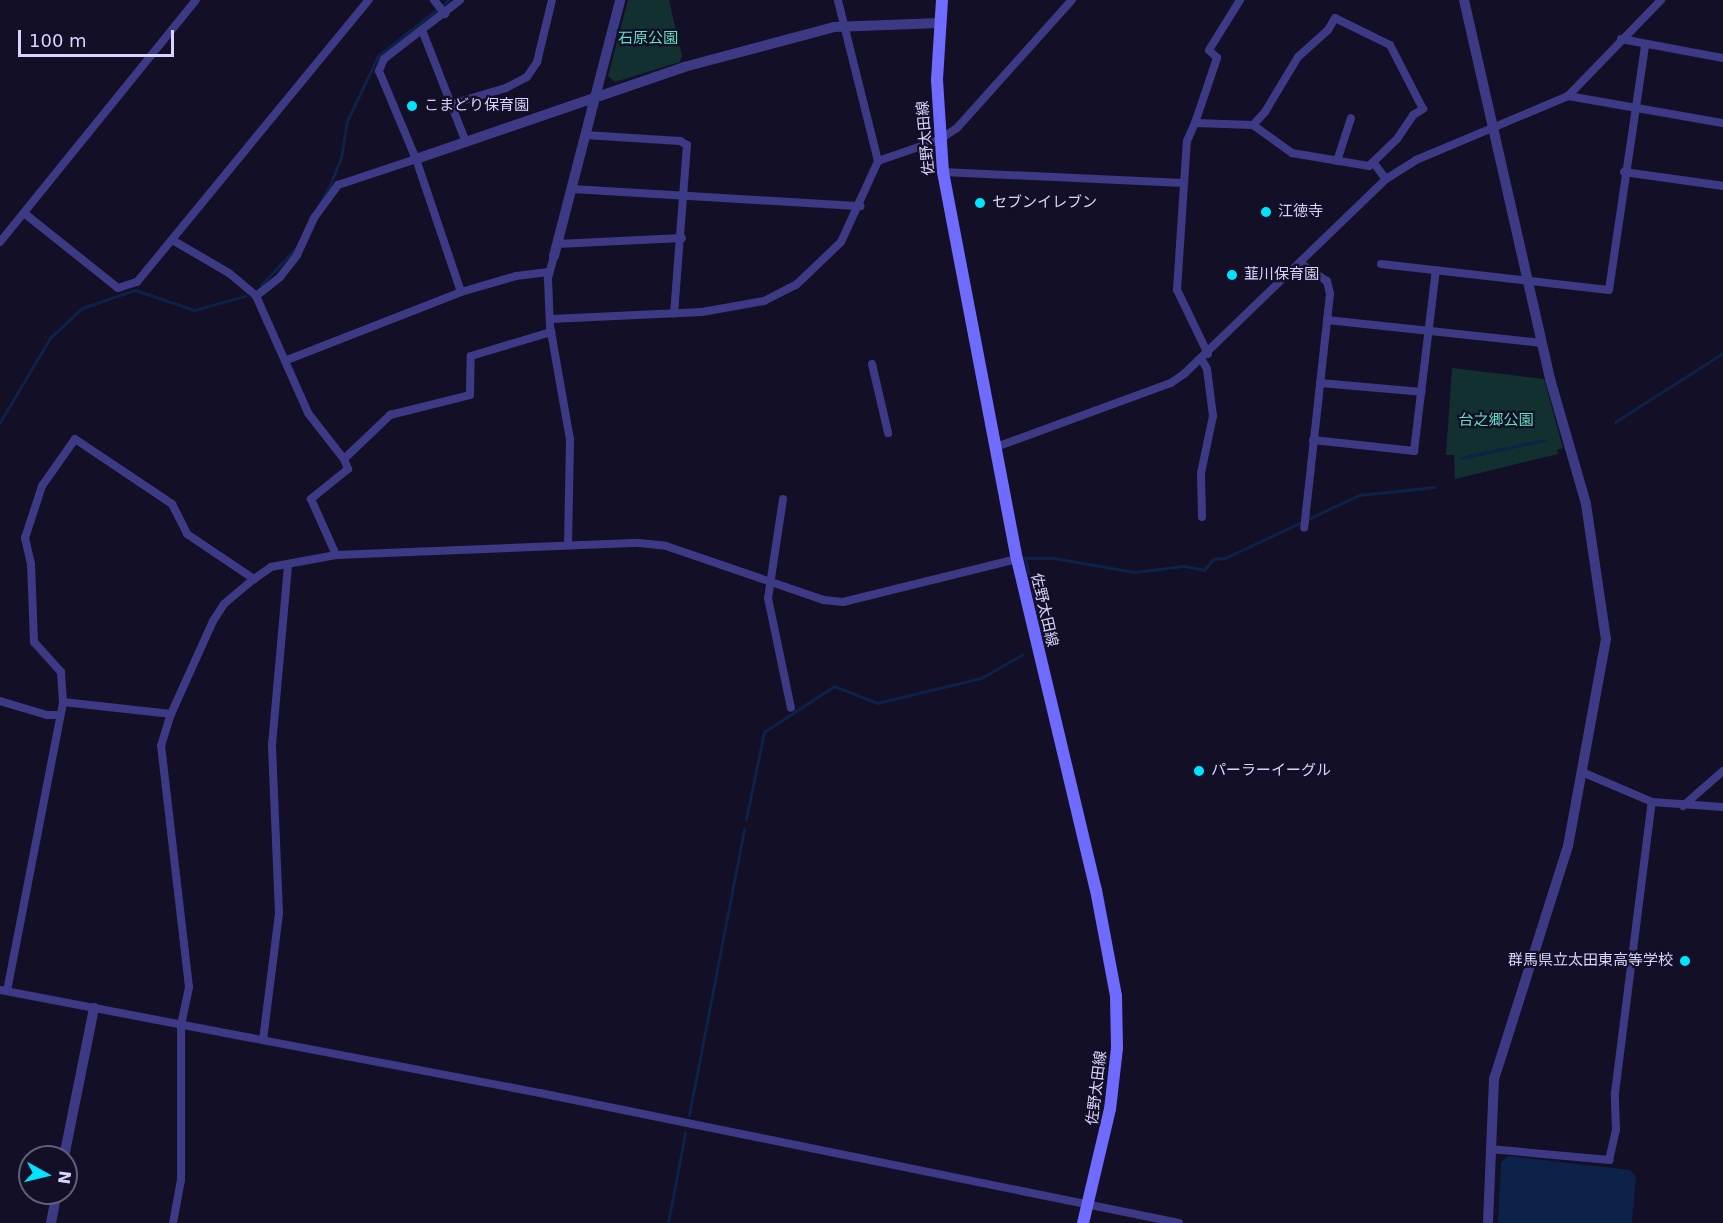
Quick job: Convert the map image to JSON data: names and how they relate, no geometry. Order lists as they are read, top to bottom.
{
  "streets": {
    "main road": ["佐野太田線"]
  },
  "parks": ["石原公園", "台之郷公園"],
  "places": [
    "こまどり保育園",
    "セブンイレブン",
    "江徳寺",
    "韮川保育園",
    "パーラーイーグル",
    "群馬県立太田東高等学校"
  ],
  "scale_bar": "100 m",
  "north": "right"
}
